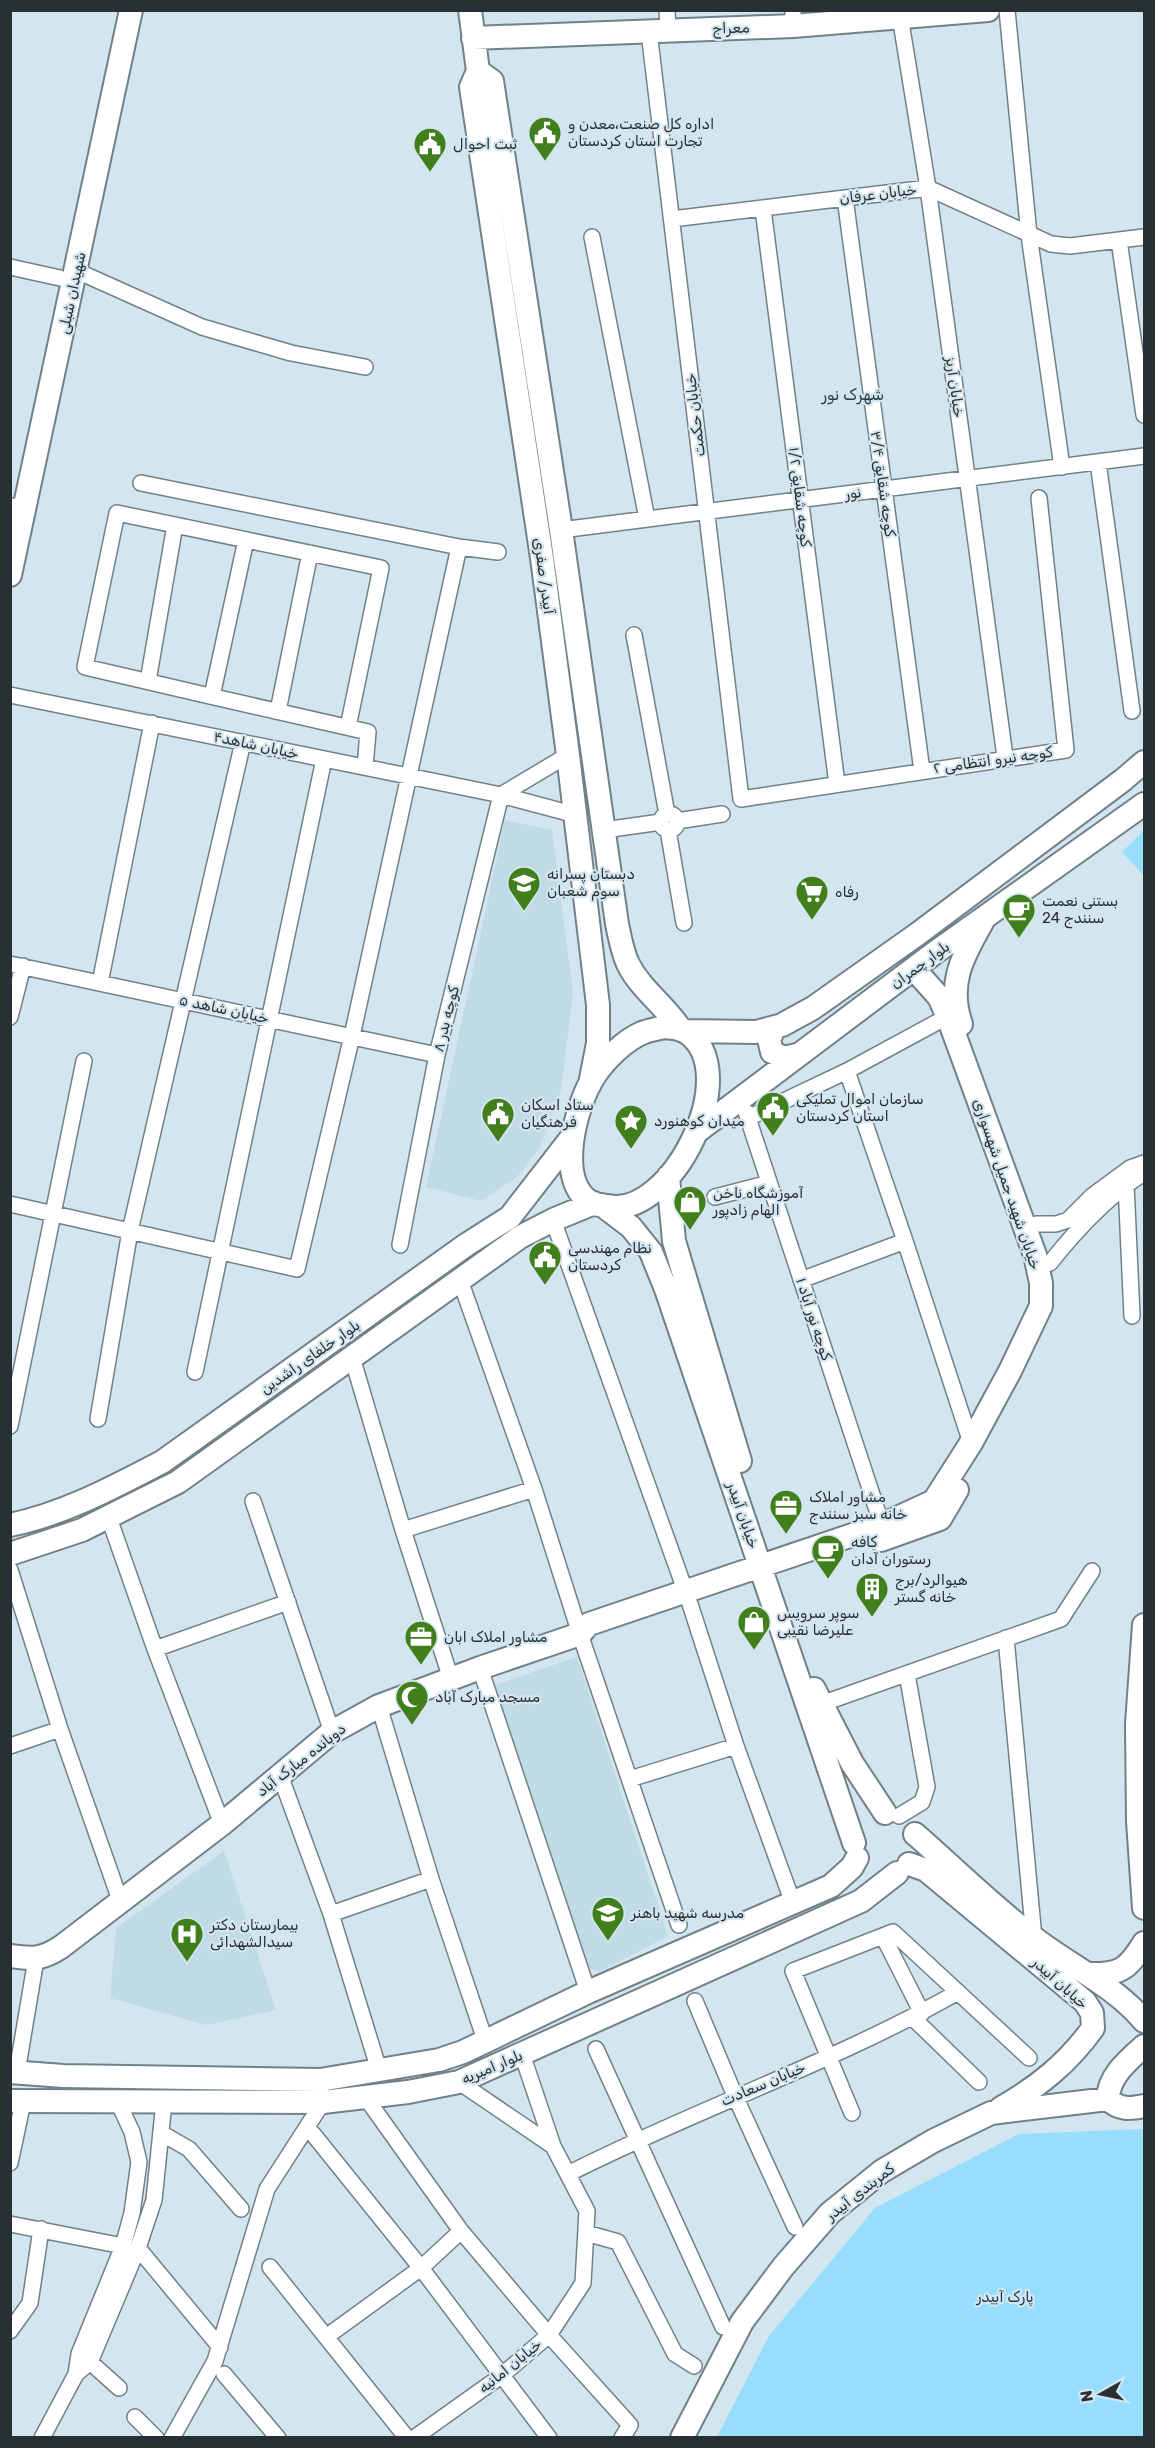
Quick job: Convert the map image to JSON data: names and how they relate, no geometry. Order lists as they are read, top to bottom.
{
  "streets": {
    "main road": [
      "معراج",
      "شهیدان شبلی",
      "آبیدر/ صفری",
      "بلوار چمران",
      "خیابان شهید جمیل شهسواری",
      "بلوار خلفای راشدین",
      "خیابان آبیدر",
      "دوبانده مبارک آباد",
      "بلوار امیریه",
      "کمربندی آبیدر"
    ],
    "street": [
      "خیابان عرفان",
      "خیابان آریز",
      "خیابان حکمت",
      "کوچه شقایق ۳/۴",
      "نور",
      "کوچه شقایق ۱/۲",
      "خیابان شاهد۴",
      "کوچه نیرو انتظامی ۲",
      "خیابان شاهد ۵",
      "کوچه بدر ۸",
      "کوچه نور آباد ۱",
      "خیابان سعادت",
      "خیابان امانیه"
    ]
  },
  "crossings": [
    ["معراج", "خیابان آریز"],
    ["معراج", "خیابان حکمت"],
    ["معراج", "آبیدر/ صفری"],
    ["خیابان عرفان", "خیابان آریز"],
    ["خیابان عرفان", "خیابان حکمت"],
    ["خیابان عرفان", "کوچه شقایق ۳/۴"],
    ["خیابان عرفان", "کوچه شقایق ۱/۲"],
    ["خیابان آریز", "نور"],
    ["خیابان آریز", "کوچه نیرو انتظامی ۲"],
    ["خیابان حکمت", "نور"],
    ["خیابان حکمت", "کوچه نیرو انتظامی ۲"],
    ["کوچه شقایق ۳/۴", "نور"],
    ["کوچه شقایق ۳/۴", "کوچه نیرو انتظامی ۲"],
    ["نور", "کوچه شقایق ۱/۲"],
    ["نور", "آبیدر/ صفری"],
    ["کوچه شقایق ۱/۲", "کوچه نیرو انتظامی ۲"],
    ["آبیدر/ صفری", "خیابان شاهد۴"],
    ["آبیدر/ صفری", "بلوار چمران"],
    ["آبیدر/ صفری", "بلوار خلفای راشدین"],
    ["آبیدر/ صفری", "خیابان آبیدر"],
    ["خیابان شاهد۴", "کوچه بدر ۸"],
    ["بلوار چمران", "خیابان شهید جمیل شهسواری"],
    ["بلوار چمران", "بلوار خلفای راشدین"],
    ["بلوار چمران", "خیابان آبیدر"],
    ["خیابان شاهد ۵", "کوچه بدر ۸"],
    ["خیابان شهید جمیل شهسواری", "کوچه نور آباد ۱"],
    ["خیابان شهید جمیل شهسواری", "خیابان آبیدر"],
    ["خیابان شهید جمیل شهسواری", "دوبانده مبارک آباد"],
    ["بلوار خلفای راشدین", "خیابان آبیدر"],
    ["خیابان آبیدر", "دوبانده مبارک آباد"],
    ["خیابان آبیدر", "بلوار امیریه"],
    ["خیابان آبیدر", "کمربندی آبیدر"],
    ["بلوار امیریه", "خیابان امانیه"],
    ["خیابان سعادت", "خیابان امانیه"]
  ],
  "districts": ["شهرک نور"],
  "parks": ["پارک آبیدر"],
  "places": {
    "public building": [
      "اداره کل صنعت،معدن و تجارت استان کردستان",
      "ثبت احوال",
      "سازمان اموال تملیکی استان کردستان",
      "ستاد اسکان فرهنگیان",
      "نظام مهندسی کردستان"
    ],
    "school or university": ["دبستان پسرانه سوم شعبان", "مدرسه شهید باهنر"],
    "supermarket": ["رفاه"],
    "cafe": ["بستنی نعمت سنندج 24", "کافه رستوران آدان"],
    "place": ["میدان کوهنورد"],
    "shop": ["آموزشگاه ناخن الهام زادپور", "سوپر سرویس علیرضا نقیبی"],
    "office": ["مشاور املاک خانه سبز سنندج", "مشاور املاک ابان"],
    "building": ["هیوالرد/برج خانه گستر"],
    "mosque": ["مسجد مبارک آباد"],
    "hospital": ["بیمارستان دکتر سیدالشهدائی"]
  },
  "north": "left"
}
